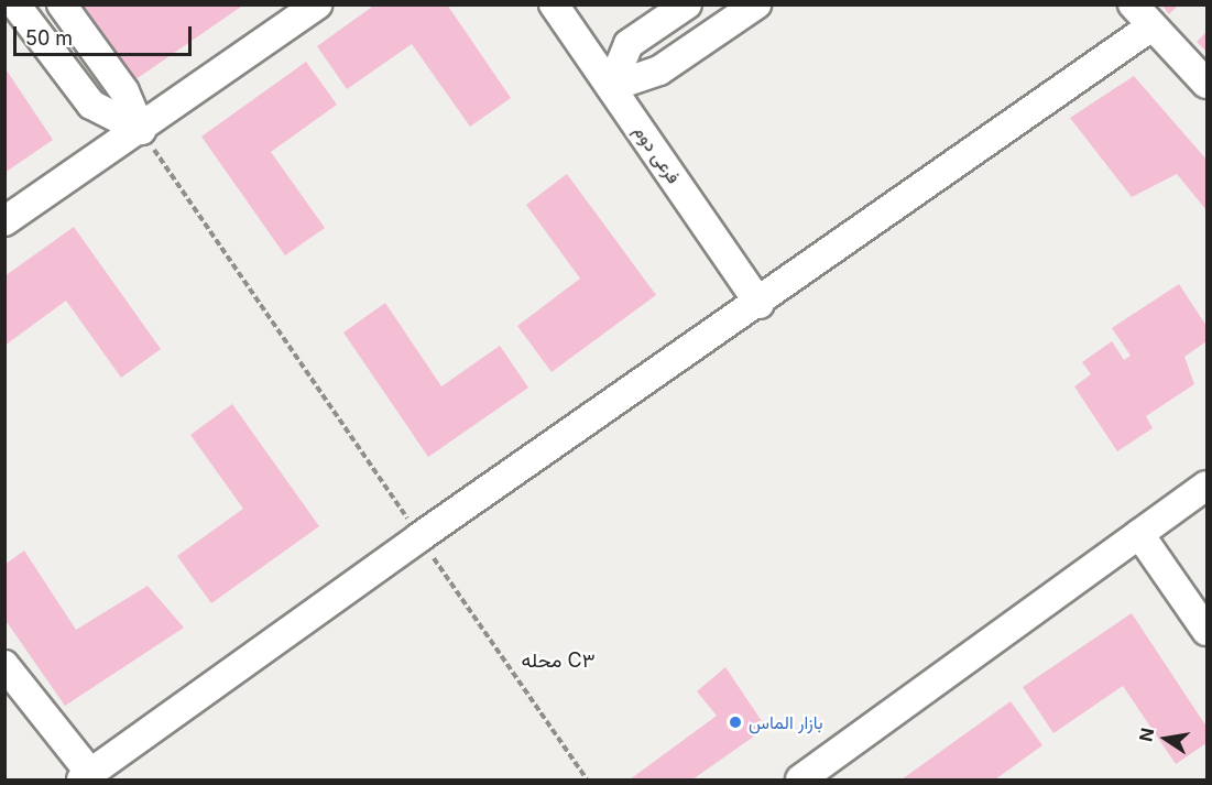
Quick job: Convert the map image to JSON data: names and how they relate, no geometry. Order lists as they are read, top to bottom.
{
  "streets": {
    "street": ["فرعی دوم"]
  },
  "districts": ["محله C۳"],
  "places": ["بازار الماس"],
  "scale_bar": "50 m",
  "north": "left"
}
